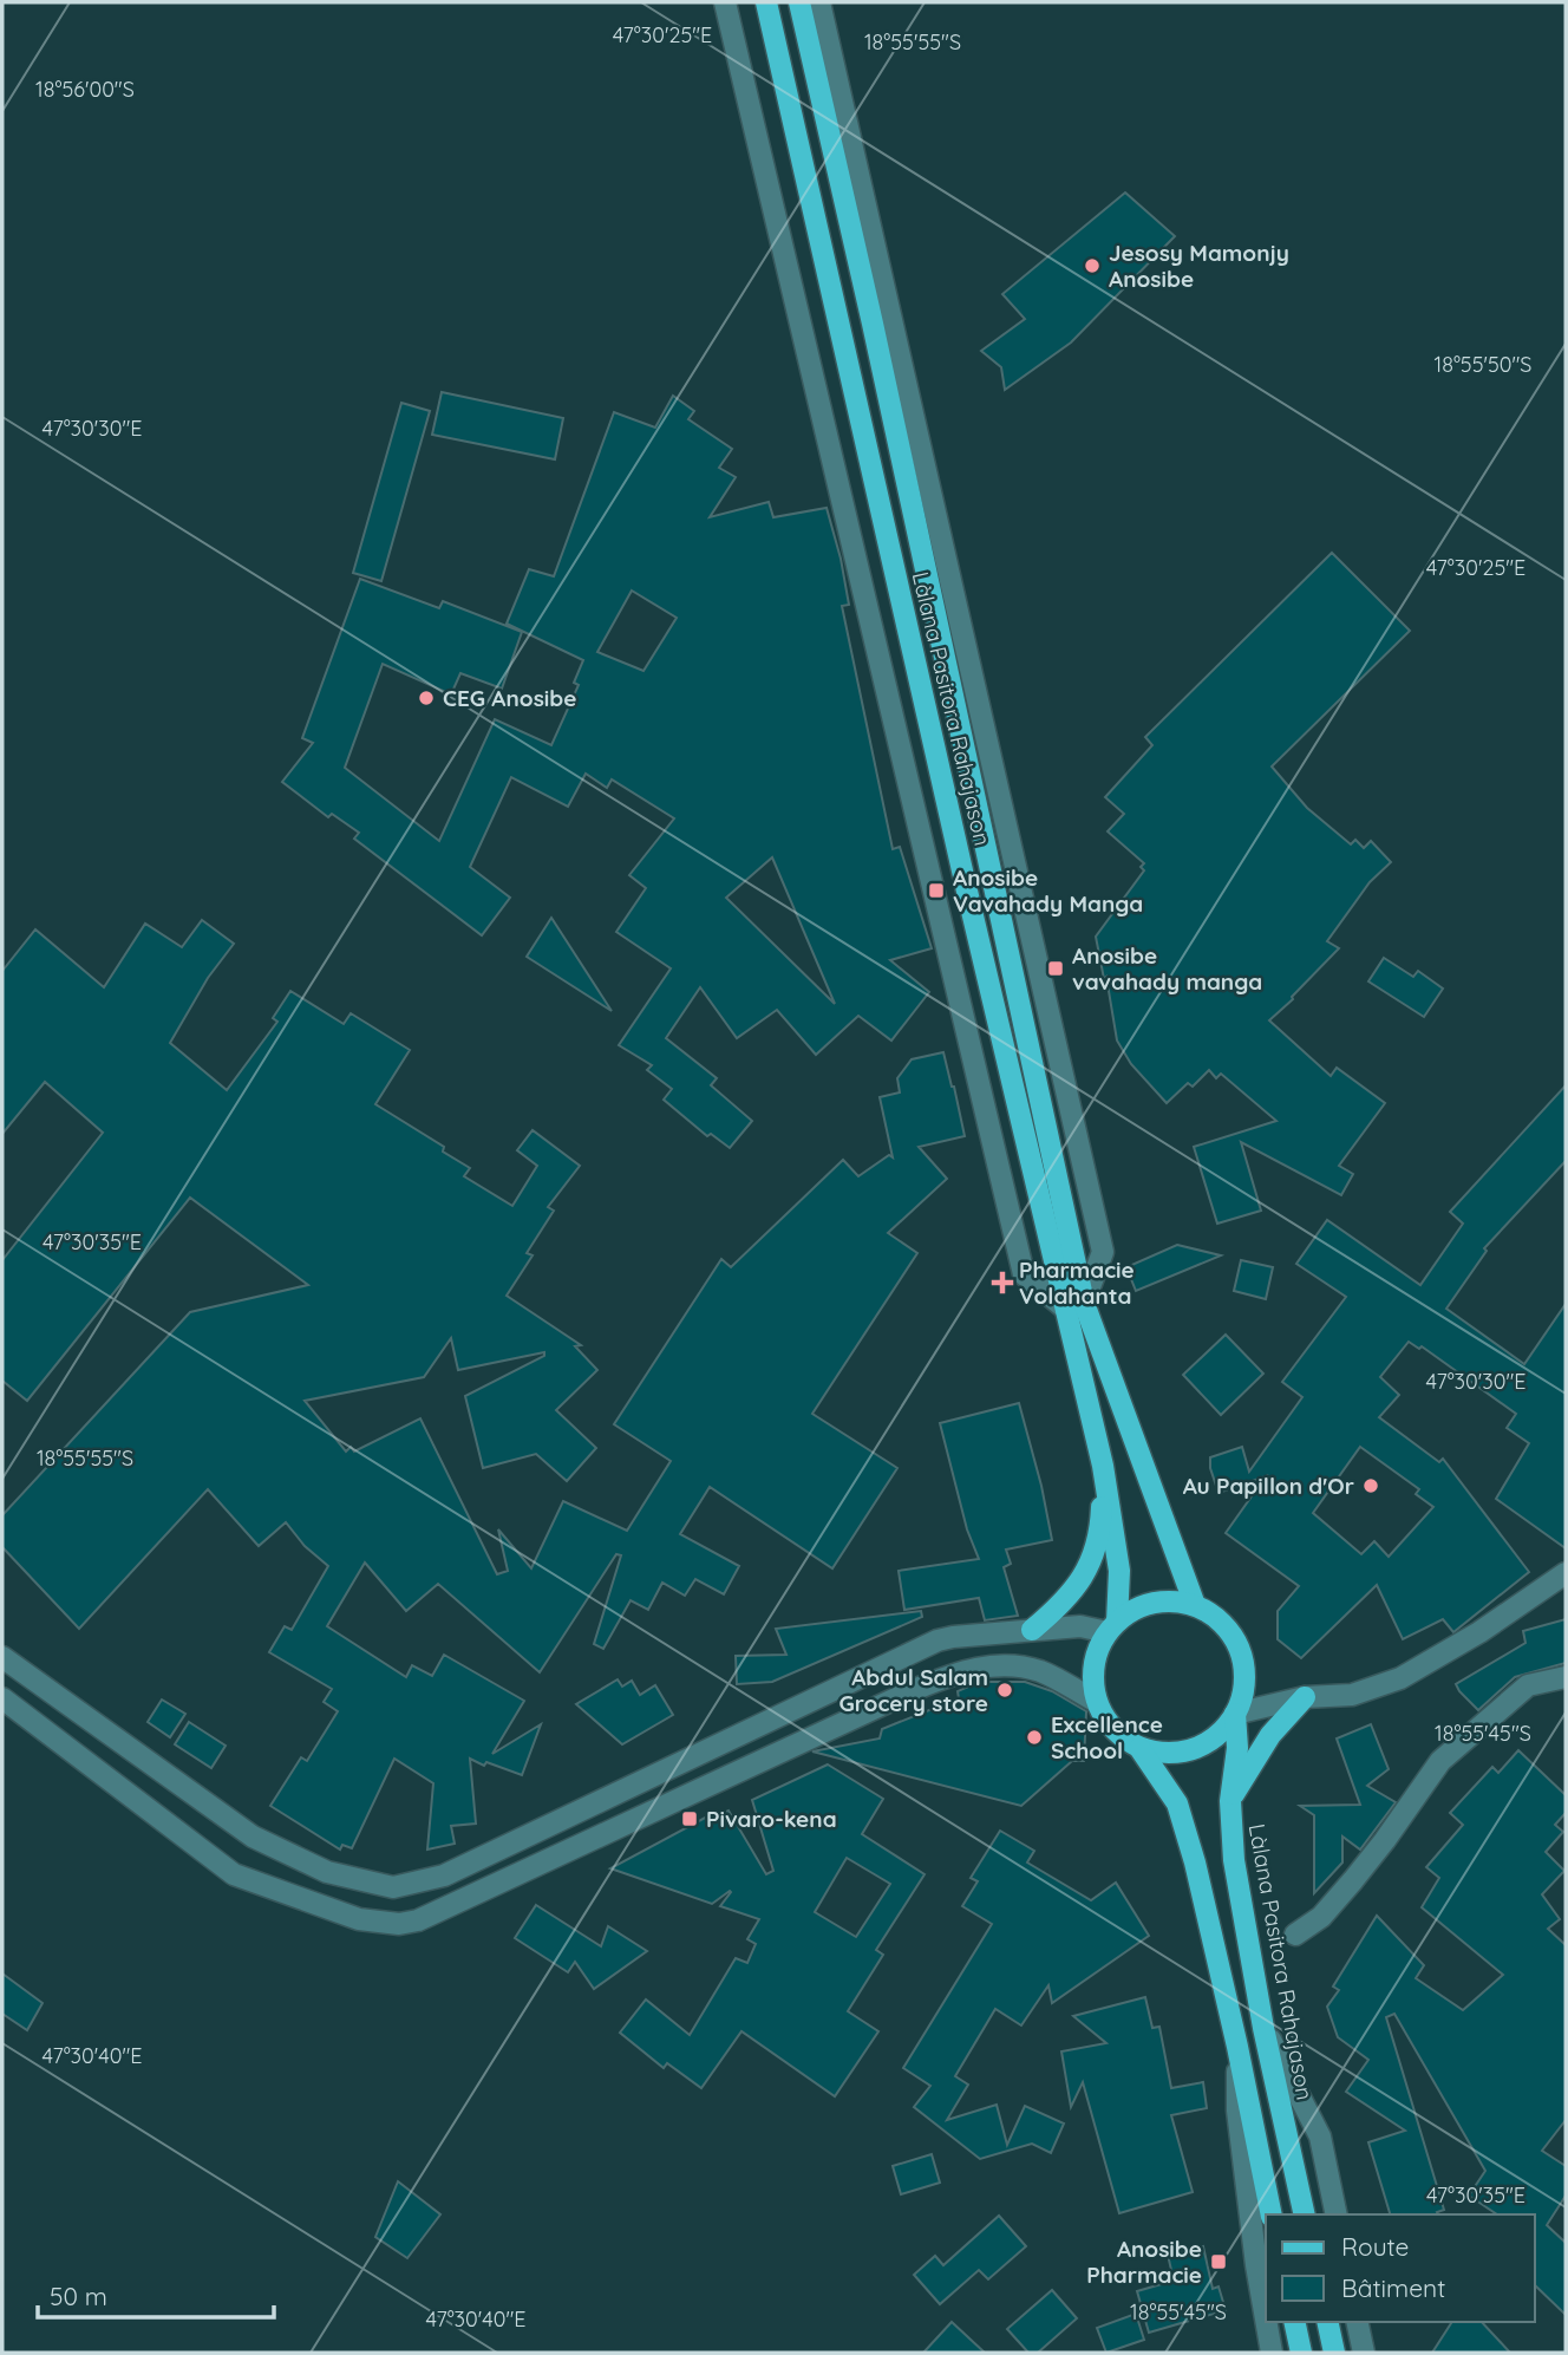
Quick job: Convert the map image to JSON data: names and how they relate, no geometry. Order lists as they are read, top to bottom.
{
  "streets": {
    "main road": ["Làlana Pasitora Rahajason"]
  },
  "places": {
    "other": [
      "Jesosy Mamonjy Anosibe",
      "CEG Anosibe",
      "Au Papillon d'Or",
      "Abdul Salam Grocery store",
      "Excellence School"
    ],
    "transit": [
      "Anosibe Vavahady Manga",
      "Anosibe vavahady manga",
      "Pivaro-kena",
      "Anosibe Pharmacie"
    ],
    "health": ["Pharmacie Volahanta"]
  },
  "legend": ["Route", "Bâtiment"],
  "scale_bar": "50 m",
  "coordinates": [
    "47°30'25\"E",
    "18°55'55\"S",
    "18°56'00\"S",
    "18°55'50\"S",
    "47°30'30\"E",
    "47°30'35\"E",
    "18°55'45\"S",
    "47°30'40\"E"
  ]
}
